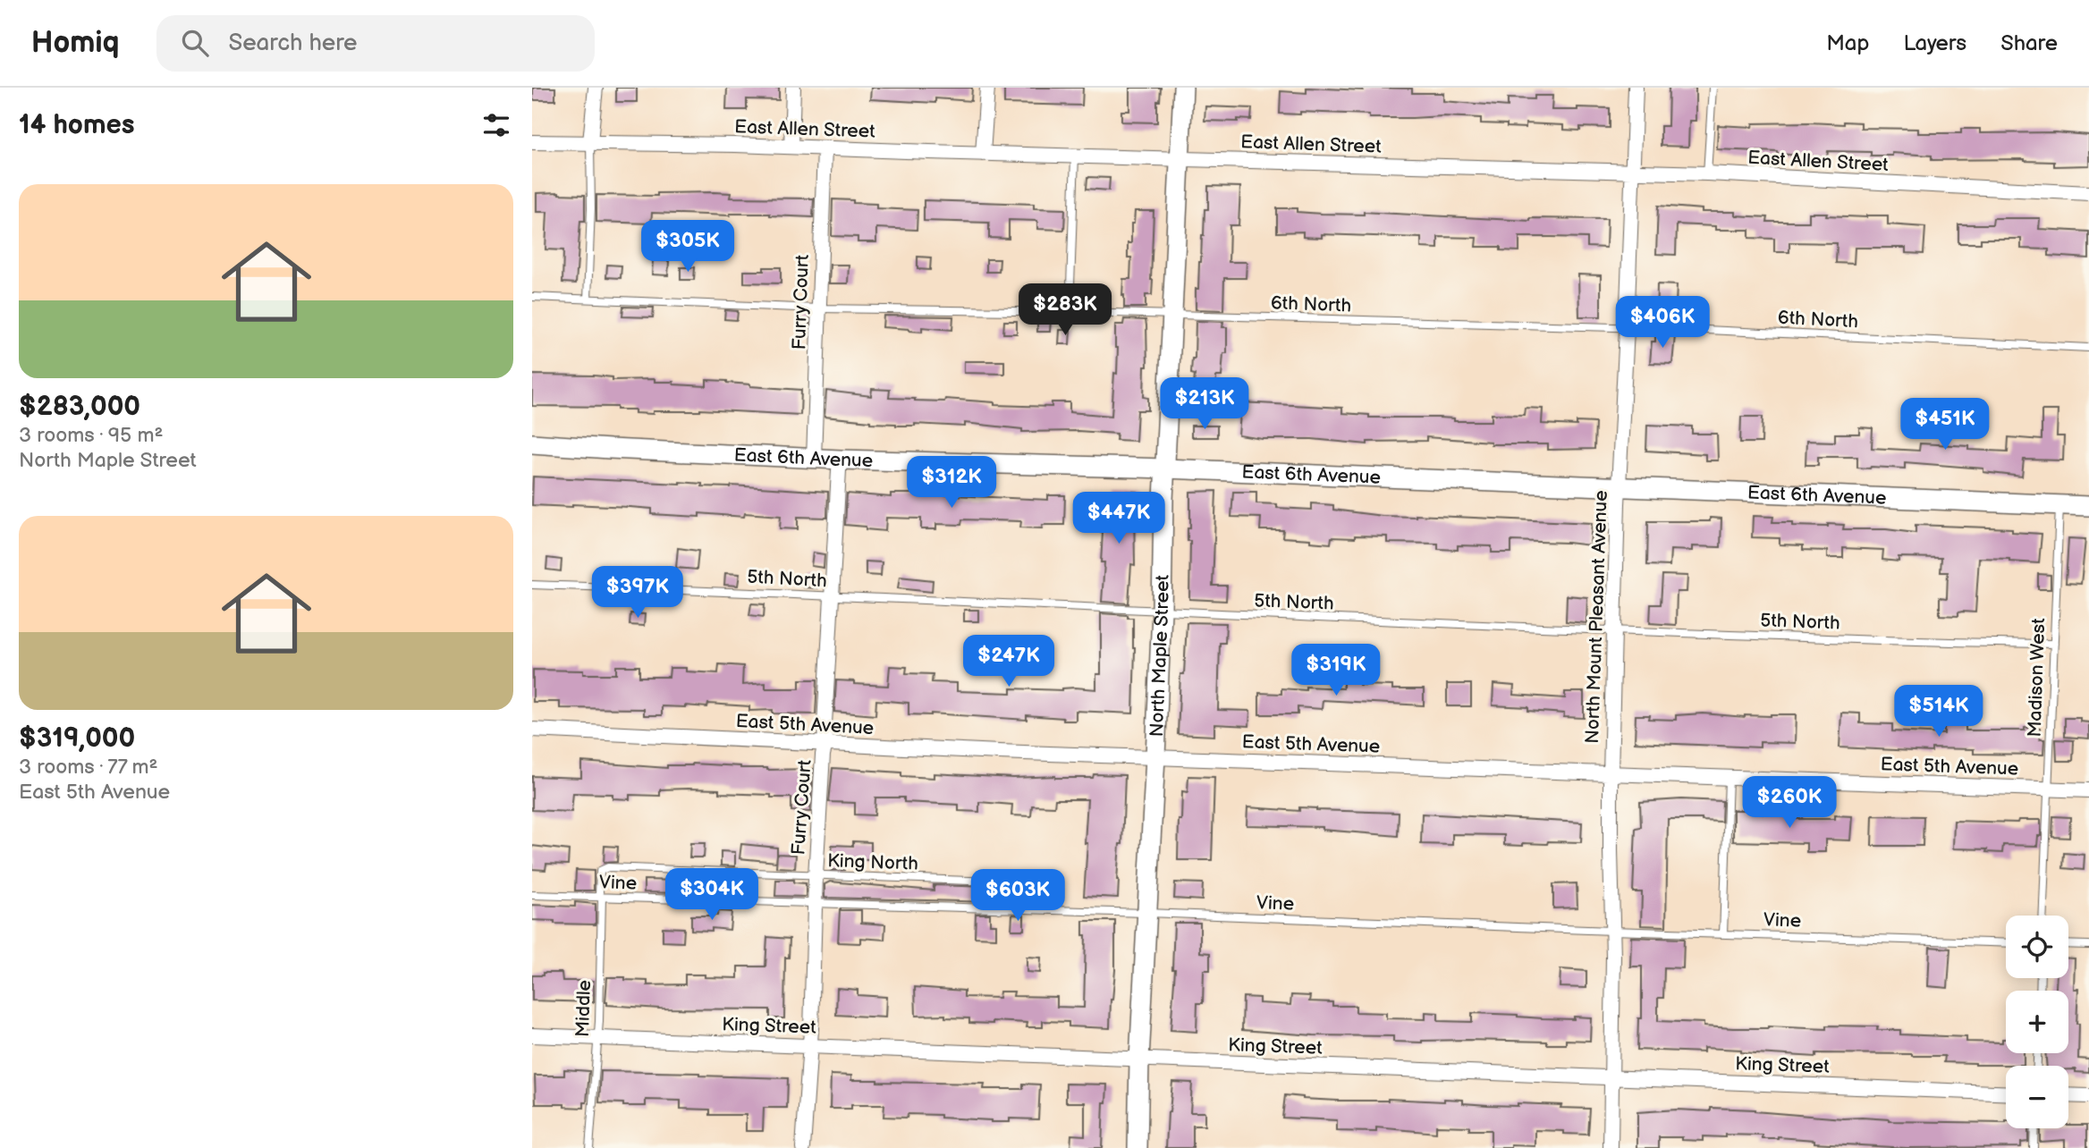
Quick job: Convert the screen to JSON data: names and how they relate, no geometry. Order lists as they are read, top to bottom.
{
  "streets": {
    "street": [
      "East Allen Street",
      "Furry Court",
      "East 6th Avenue",
      "North Mount Pleasant Avenue",
      "North Maple Street",
      "East 5th Avenue",
      "King Street"
    ],
    "lane": [
      "6th North",
      "5th North",
      "Madison West",
      "King North",
      "Vine",
      "Middle"
    ]
  },
  "crossings": [
    ["East Allen Street", "Furry Court"],
    ["East Allen Street", "North Mount Pleasant Avenue"],
    ["East Allen Street", "North Maple Street"],
    ["Furry Court", "6th North"],
    ["Furry Court", "East 6th Avenue"],
    ["Furry Court", "5th North"],
    ["Furry Court", "East 5th Avenue"],
    ["Furry Court", "King North"],
    ["Furry Court", "Vine"],
    ["Furry Court", "King Street"],
    ["6th North", "North Mount Pleasant Avenue"],
    ["6th North", "North Maple Street"],
    ["East 6th Avenue", "North Mount Pleasant Avenue"],
    ["East 6th Avenue", "North Maple Street"],
    ["East 6th Avenue", "Madison West"],
    ["5th North", "North Mount Pleasant Avenue"],
    ["5th North", "North Maple Street"],
    ["5th North", "Madison West"],
    ["North Mount Pleasant Avenue", "East 5th Avenue"],
    ["North Mount Pleasant Avenue", "Vine"],
    ["North Mount Pleasant Avenue", "King Street"],
    ["North Maple Street", "East 5th Avenue"],
    ["North Maple Street", "Vine"],
    ["North Maple Street", "King Street"],
    ["Madison West", "East 5th Avenue"],
    ["King North", "Vine"],
    ["King North", "Middle"],
    ["Vine", "Middle"],
    ["Middle", "King Street"]
  ],
  "page": {
    "header": "Homiq",
    "search": "Search here",
    "nav": ["Map", "Layers", "Share"],
    "heading": "14 homes",
    "list": [
      {
        "name": "$283,000",
        "note": "3 rooms · 95 m² · North Maple Street"
      },
      {
        "name": "$319,000",
        "note": "3 rooms · 77 m² · East 5th Avenue"
      }
    ],
    "price": [
      "$305K",
      "$283K",
      "$406K",
      "$213K",
      "$451K",
      "$312K",
      "$447K",
      "$397K",
      "$247K",
      "$319K",
      "$514K",
      "$260K",
      "$304K",
      "$603K"
    ],
    "map_buttons": ["+", "−"]
  }
}
